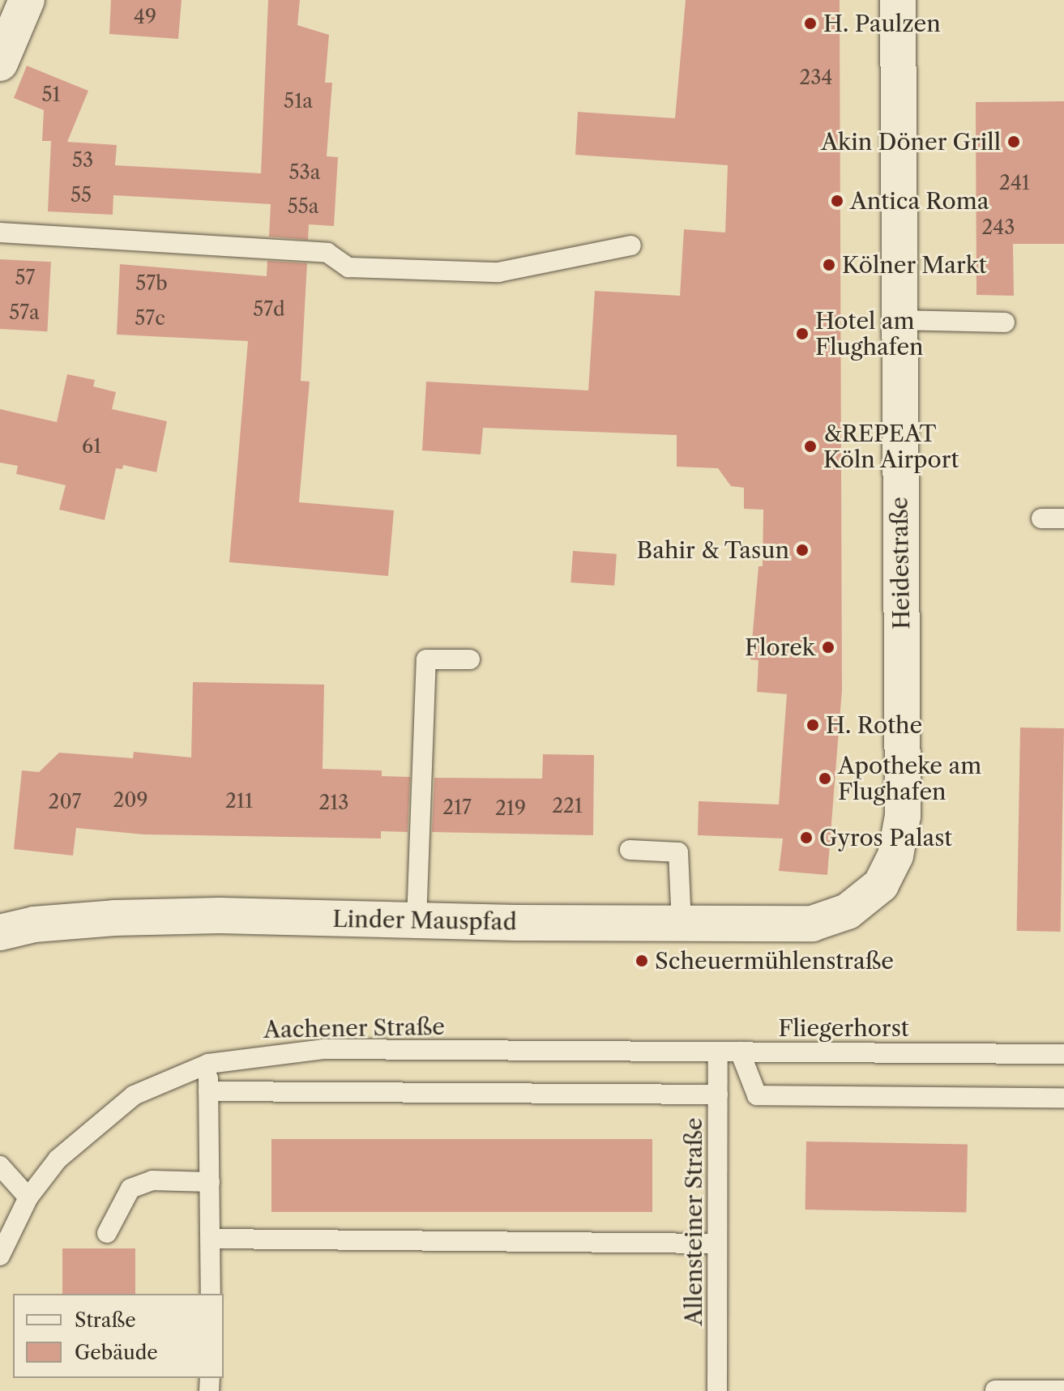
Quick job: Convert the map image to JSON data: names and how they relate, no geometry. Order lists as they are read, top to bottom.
{
  "streets": {
    "street": ["Heidestraße", "Linder Mauspfad"],
    "lane": ["Aachener Straße", "Fliegerhorst", "Allensteiner Straße"]
  },
  "crossings": [
    ["Heidestraße", "Linder Mauspfad"],
    ["Aachener Straße", "Fliegerhorst"],
    ["Aachener Straße", "Allensteiner Straße"],
    ["Fliegerhorst", "Allensteiner Straße"]
  ],
  "places": [
    "H. Paulzen",
    "Akin Döner Grill",
    "Antica Roma",
    "Kölner Markt",
    "Hotel am Flughafen",
    "&REPEAT Köln Airport",
    "Bahir & Tasun",
    "Florek",
    "H. Rothe",
    "Apotheke am Flughafen",
    "Gyros Palast",
    "Scheuermühlenstraße"
  ],
  "house_numbers": [
    "49",
    "234",
    "51",
    "51a",
    "53",
    "53a",
    "241",
    "55",
    "55a",
    "243",
    "57",
    "57b",
    "57d",
    "57a",
    "57c",
    "61",
    "209",
    "211",
    "207",
    "213",
    "221",
    "217",
    "219"
  ],
  "legend": ["Straße", "Gebäude"]
}
